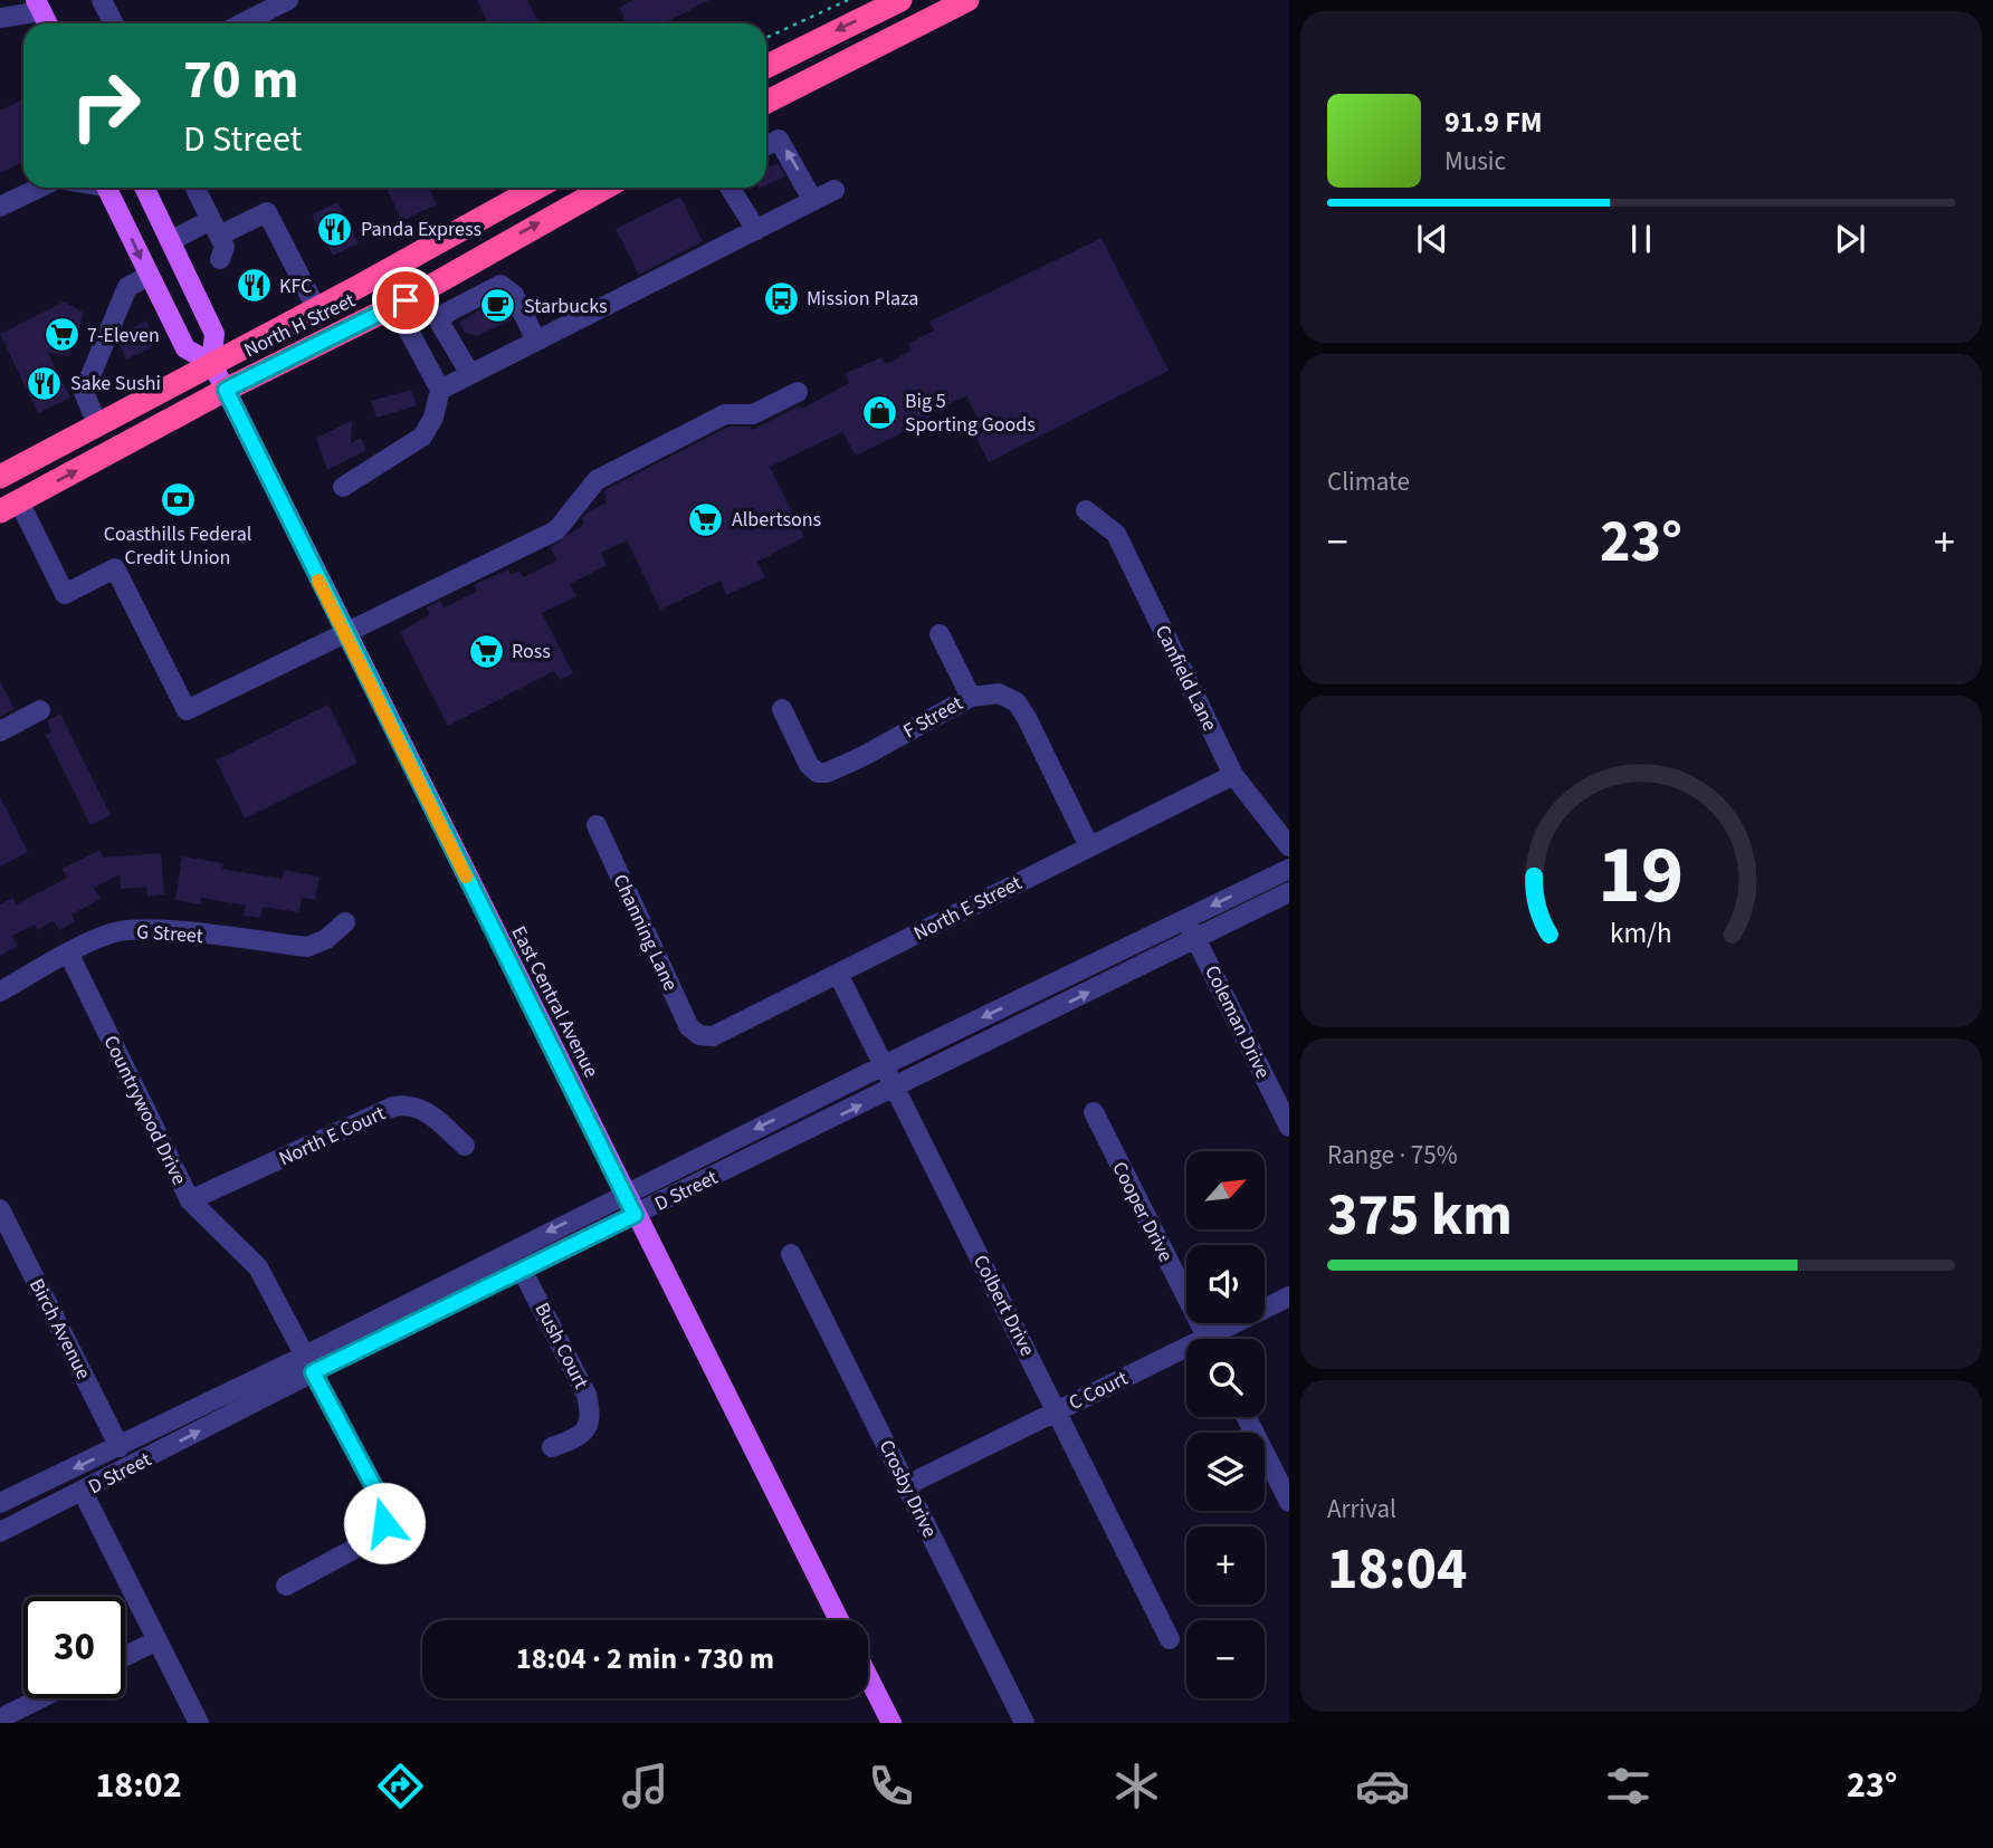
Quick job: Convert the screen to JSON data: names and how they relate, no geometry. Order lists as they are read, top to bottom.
{
  "streets": {
    "highway": ["North H Street"],
    "main road": ["East Central Avenue"],
    "street": [
      "Canfield Lane",
      "F Street",
      "North E Street",
      "Channing Lane",
      "G Street",
      "Coleman Drive",
      "Countrywood Drive",
      "North E Court",
      "D Street",
      "Cooper Drive",
      "Colbert Drive",
      "Birch Avenue",
      "Bush Court",
      "C Court",
      "Crosby Drive"
    ]
  },
  "crossings": [
    ["North H Street", "East Central Avenue"],
    ["Canfield Lane", "North E Street"],
    ["F Street", "North E Street"],
    ["North E Street", "Channing Lane"],
    ["North E Street", "Colbert Drive"],
    ["G Street", "Countrywood Drive"],
    ["East Central Avenue", "D Street"],
    ["Coleman Drive", "D Street"],
    ["Countrywood Drive", "North E Court"],
    ["Countrywood Drive", "D Street"],
    ["D Street", "Colbert Drive"],
    ["D Street", "Birch Avenue"],
    ["D Street", "Bush Court"],
    ["Colbert Drive", "C Court"],
    ["C Court", "Crosby Drive"]
  ],
  "places": {
    "restaurant": ["Panda Express", "KFC", "Sake Sushi"],
    "bus stop": ["Mission Plaza"],
    "cafe": ["Starbucks"],
    "supermarket": ["7-Eleven", "Albertsons", "Ross"],
    "shop": ["Big 5 Sporting Goods"],
    "bank": ["Coasthills Federal Credit Union"]
  },
  "north": "top right",
  "page": {
    "turn": ["70 m", "D Street"],
    "song": ["91.9 FM", "Music"],
    "tile": [
      "Climate",
      ["Range · 75%", "375 km"],
      ["Arrival", "18:04"]
    ],
    "heat": ["−", "23°", "+"],
    "map_buttons": ["+", "−"],
    "limit": "30",
    "trip": "18:04 · 2 min · 730 m",
    "tabs": ["18:02", "23°"],
    "gauge": ["19", "km/h"]
  }
}
